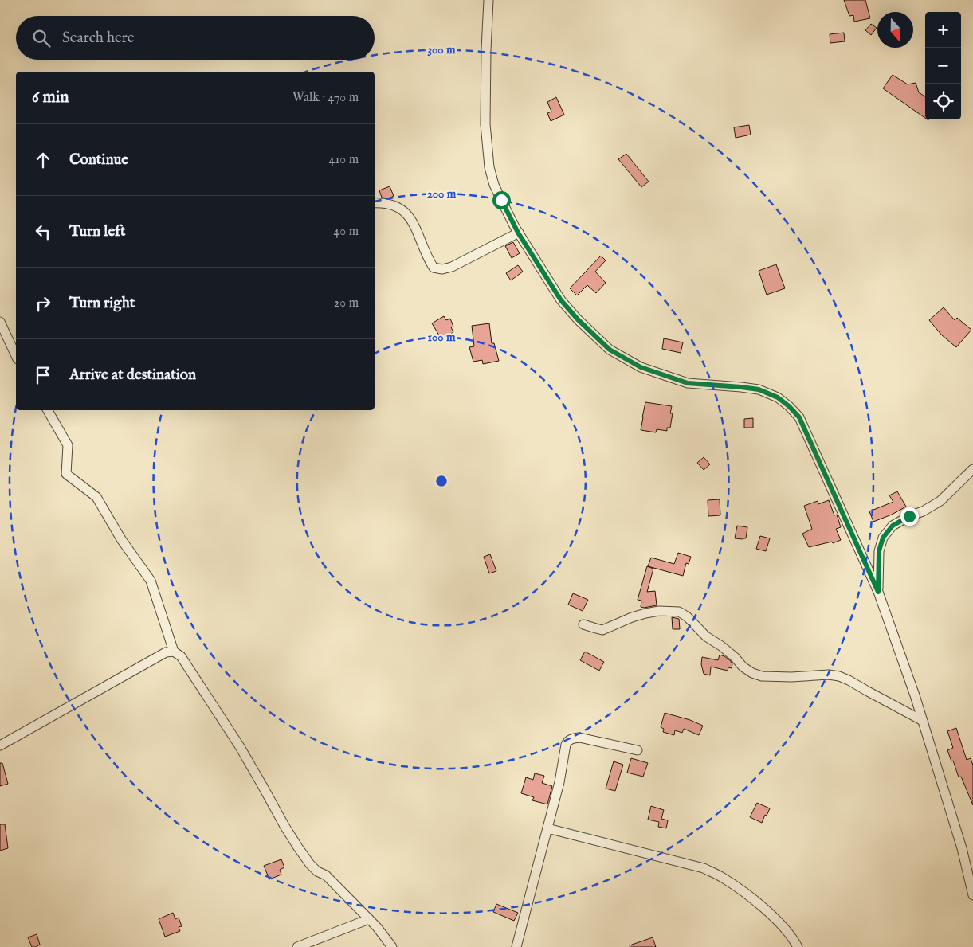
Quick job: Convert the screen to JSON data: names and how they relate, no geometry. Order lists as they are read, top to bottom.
{
  "north": "bottom",
  "page": {
    "map_buttons": ["+", "−"],
    "search": "Search here",
    "heading": ["6 min", "Walk · 470 m"],
    "list": [
      ["Continue", "410 m"],
      ["Turn left", "40 m"],
      ["Turn right", "20 m"],
      "Arrive at destination"
    ]
  },
  "rings": ["300 m", "200 m", "100 m"]
}
